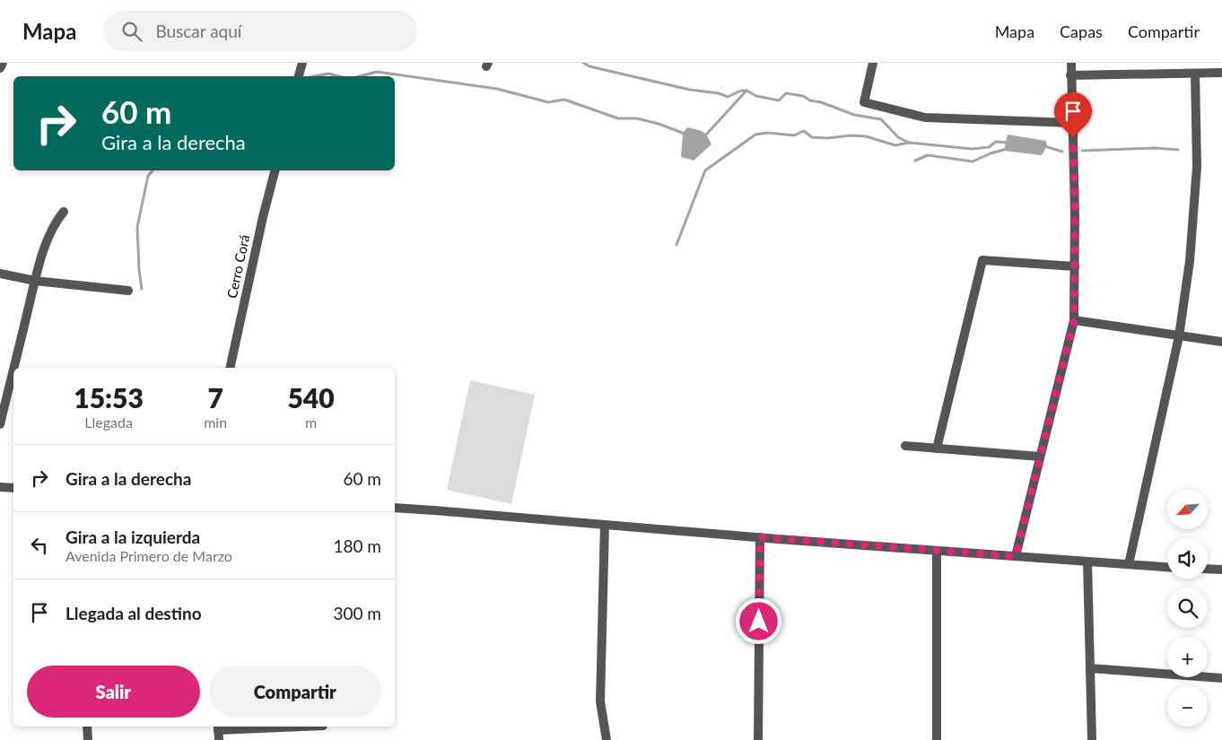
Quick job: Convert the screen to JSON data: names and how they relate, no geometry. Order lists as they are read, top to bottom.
{
  "streets": {
    "street": ["Cerro Corá"]
  },
  "north": "bottom left",
  "page": {
    "header": "Mapa",
    "search": "Buscar aquí",
    "nav": ["Mapa", "Capas", "Compartir"],
    "turn": ["60 m", "Gira a la derecha"],
    "eta": [
      "15:53",
      "Llegada",
      "7",
      "min",
      "540",
      "m"
    ],
    "list": [
      {
        "name": "Gira a la derecha",
        "value": "60 m"
      },
      {
        "name": "Gira a la izquierda",
        "note": "Avenida Primero de Marzo",
        "value": "180 m"
      },
      {
        "name": "Llegada al destino",
        "value": "300 m"
      }
    ],
    "map_buttons": ["+", "−"],
    "buttons": ["Salir", "Compartir"]
  }
}
